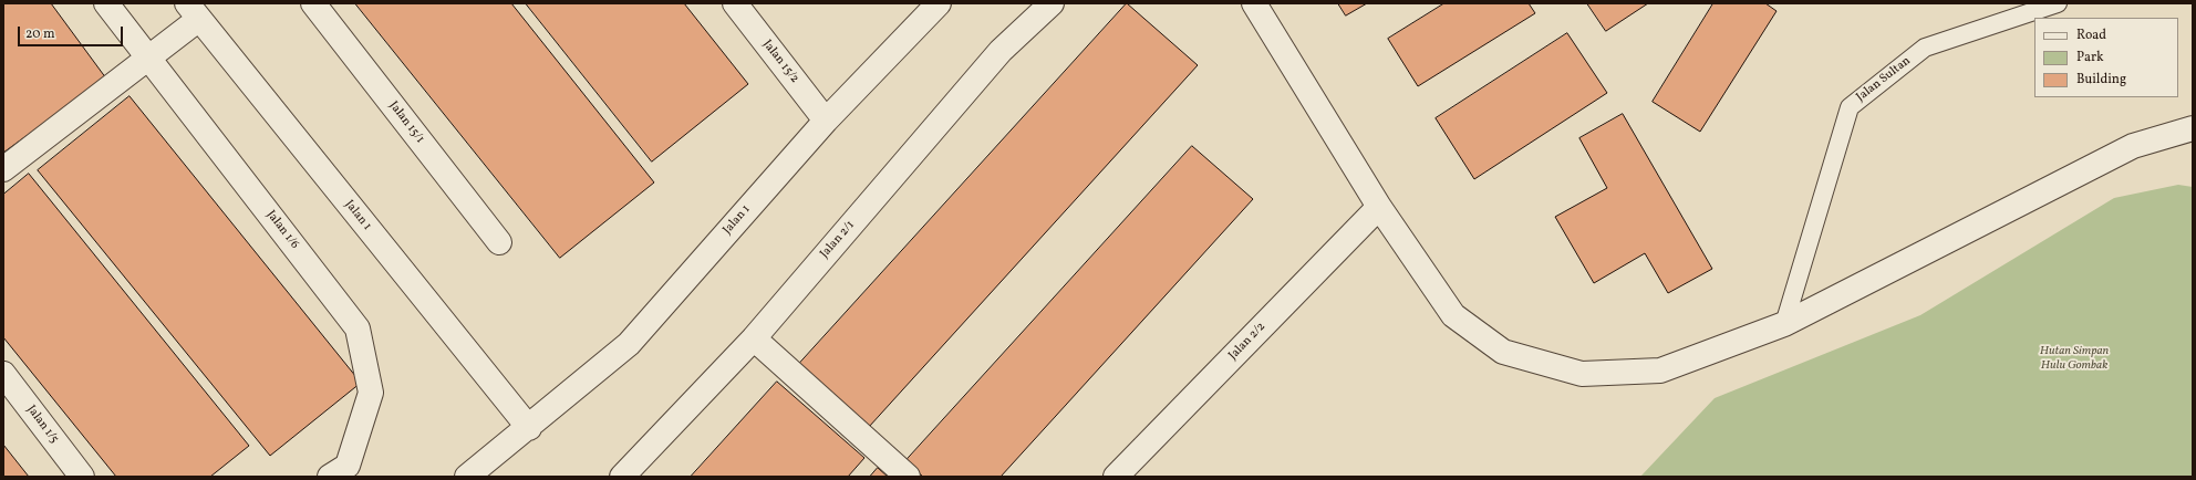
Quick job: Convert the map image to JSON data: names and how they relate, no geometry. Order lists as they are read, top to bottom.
{
  "streets": {
    "street": [
      "Jalan 15/2",
      "Jalan 15/1",
      "Jalan 1",
      "Jalan 1/6",
      "Jalan 2/1",
      "Jalan 2/2",
      "Jalan 1/5"
    ],
    "lane": ["Jalan Sultan"]
  },
  "crossings": [
    ["Jalan 15/2", "Jalan 1"]
  ],
  "parks": ["Hutan Simpan Hulu Gombak"],
  "legend": ["Road", "Park", "Building"],
  "scale_bar": "20 m"
}
